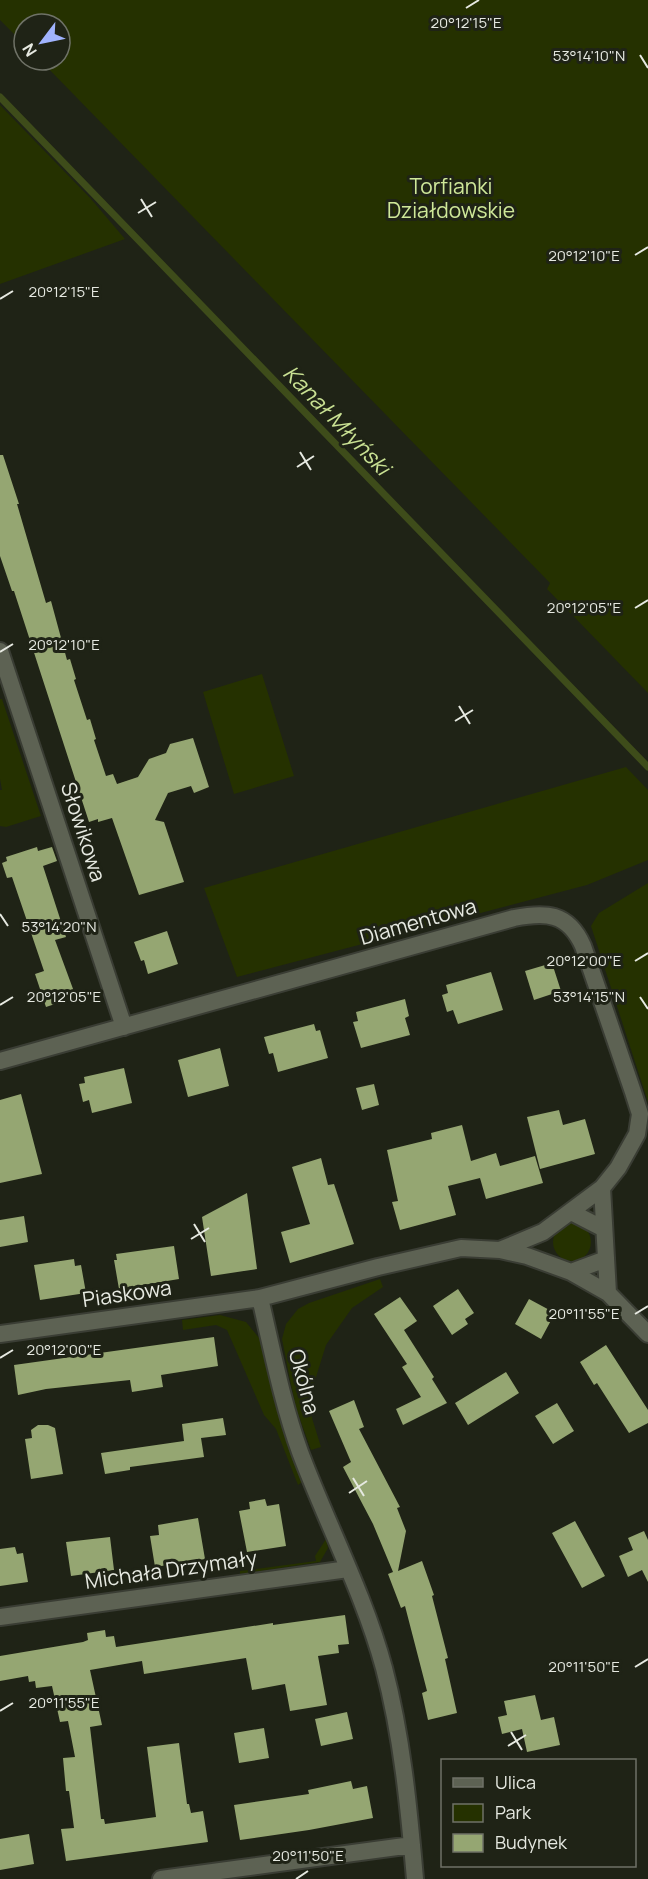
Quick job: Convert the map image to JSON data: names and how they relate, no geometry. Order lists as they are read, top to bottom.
{
  "streets": {
    "street": [
      "Słowikowa",
      "Diamentowa",
      "Piaskowa",
      "Okólna",
      "Michała Drzymały"
    ]
  },
  "crossings": [
    ["Słowikowa", "Diamentowa"],
    ["Piaskowa", "Okólna"],
    ["Okólna", "Michała Drzymały"]
  ],
  "water": ["Kanał Młyński"],
  "parks": ["Torfianki Działdowskie"],
  "legend": ["Ulica", "Park", "Budynek"],
  "north": "bottom left",
  "coordinates": [
    "20°12'15\"E",
    "53°14'10\"N",
    "20°12'10\"E",
    "20°12'05\"E",
    "53°14'20\"N",
    "20°12'00\"E",
    "53°14'15\"N",
    "20°11'55\"E",
    "20°11'50\"E"
  ]
}
